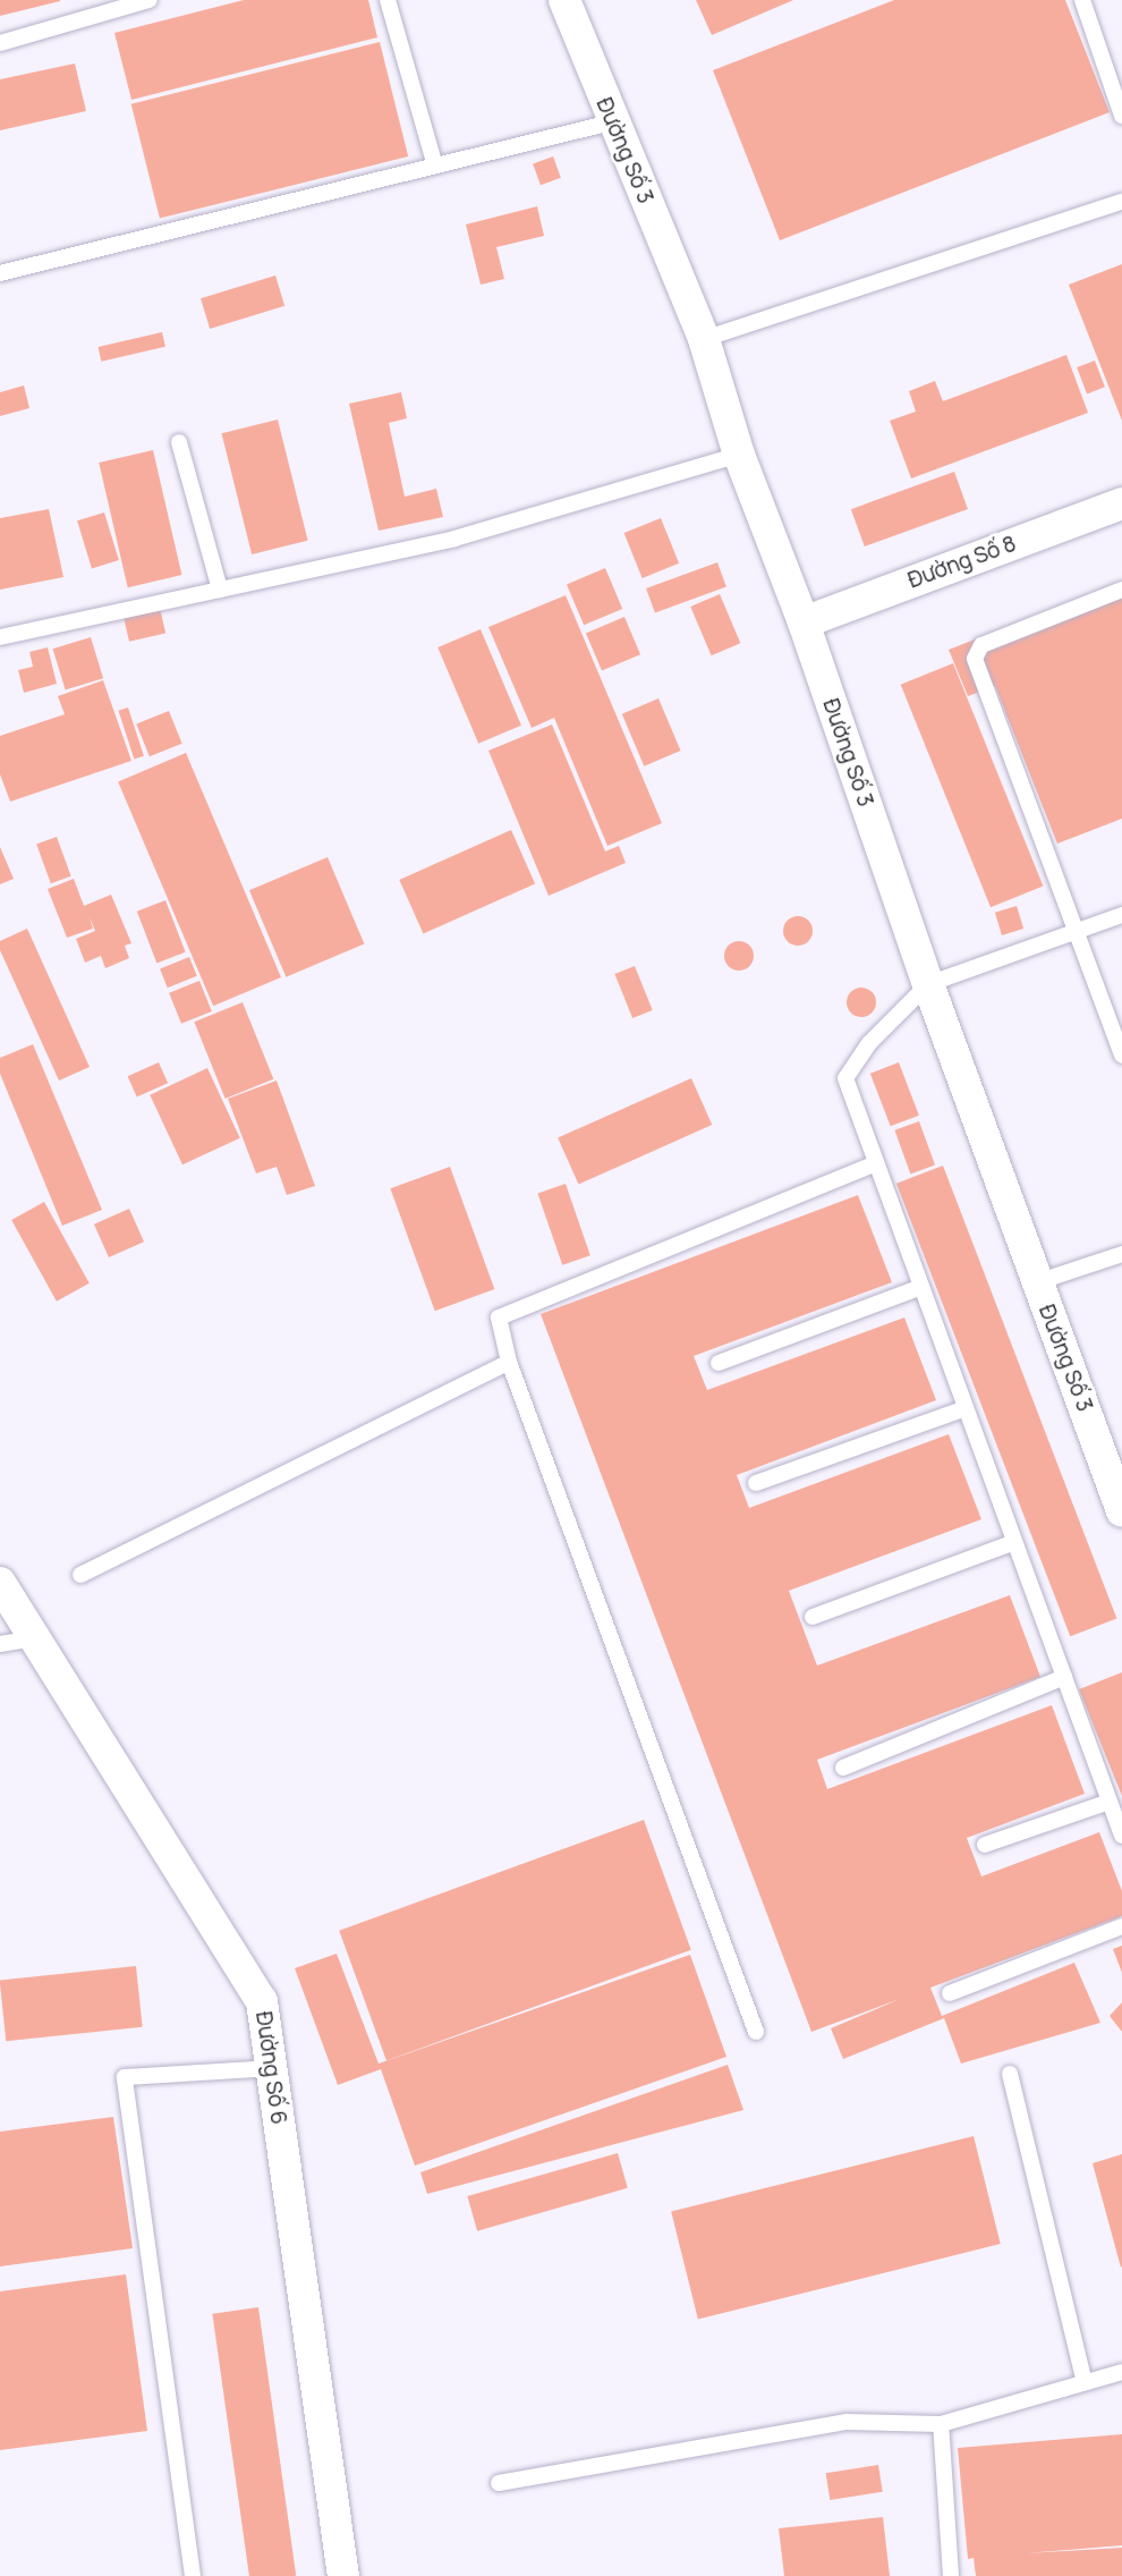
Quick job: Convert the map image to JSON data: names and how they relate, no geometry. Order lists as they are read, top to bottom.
{
  "streets": {
    "street": ["Đường Số 3", "Đường Số 8", "Đường Số 6"]
  },
  "crossings": [
    ["Đường Số 3", "Đường Số 8"]
  ]
}
